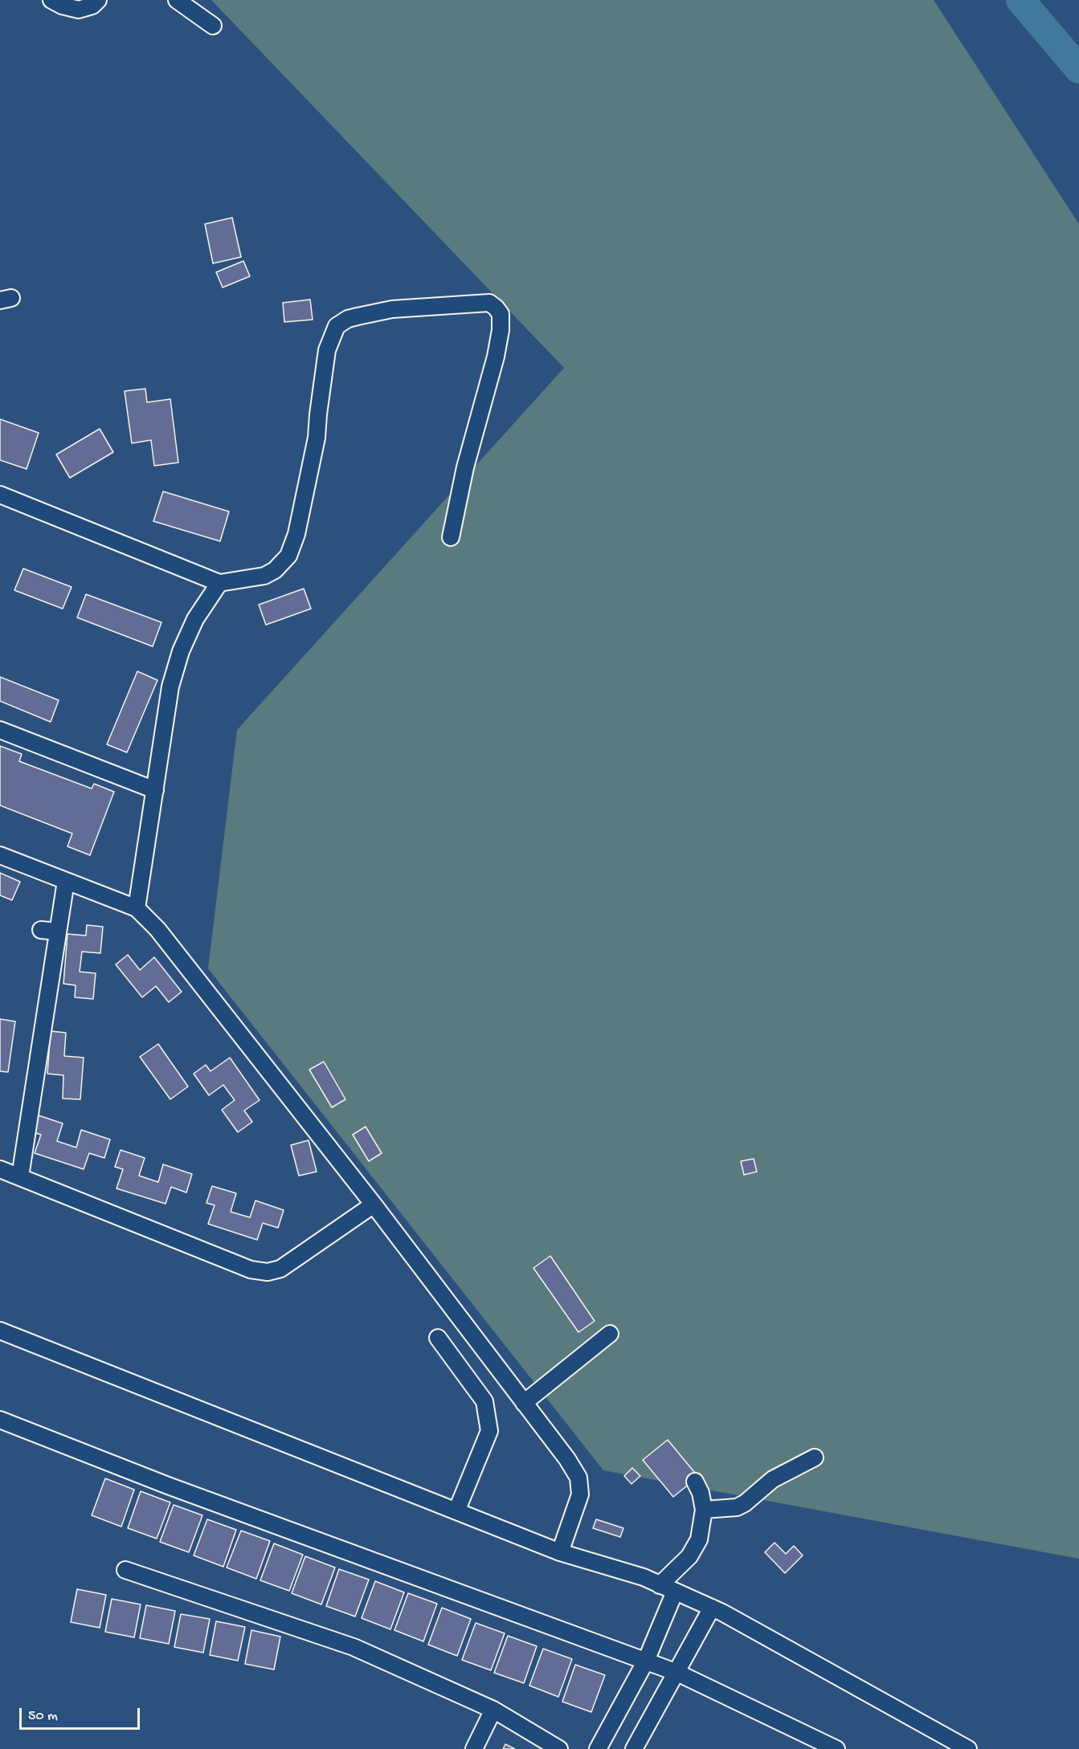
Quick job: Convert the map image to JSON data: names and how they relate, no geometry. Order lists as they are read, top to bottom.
{
  "scale_bar": "50 m"
}
